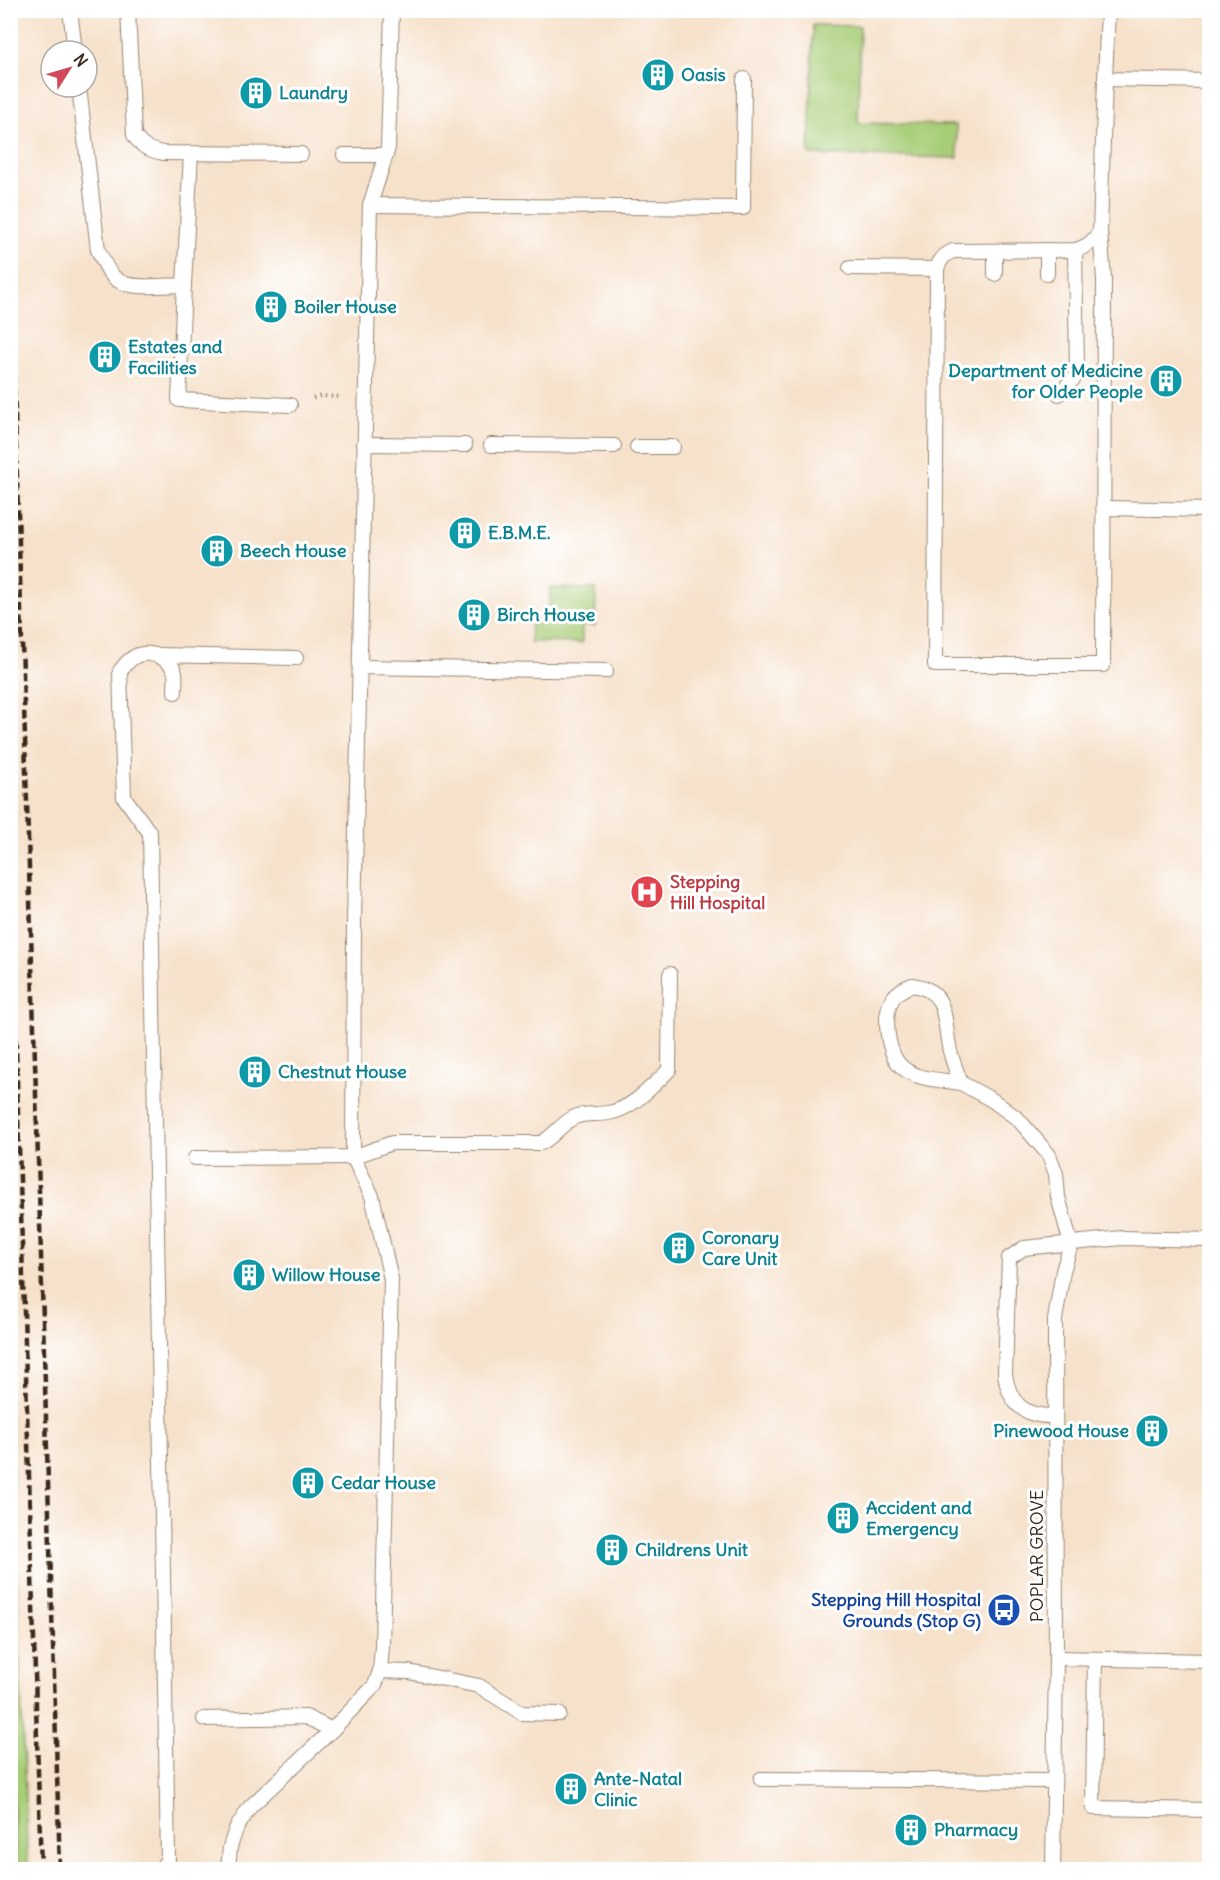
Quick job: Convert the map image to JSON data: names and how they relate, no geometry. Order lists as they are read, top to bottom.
{
  "streets": {
    "lane": ["POPLAR GROVE"]
  },
  "places": {
    "building": [
      "Oasis",
      "Laundry",
      "Boiler House",
      "Estates and Facilities",
      "Department of Medicine for Older People",
      "E.B.M.E.",
      "Beech House",
      "Birch House",
      "Chestnut House",
      "Coronary Care Unit",
      "Willow House",
      "Pinewood House",
      "Cedar House",
      "Accident and Emergency",
      "Childrens Unit",
      "Ante-Natal Clinic",
      "Pharmacy"
    ],
    "hospital": ["Stepping Hill Hospital"],
    "bus stop": ["Stepping Hill Hospital Grounds (Stop G)"]
  },
  "north": "top right"
}
